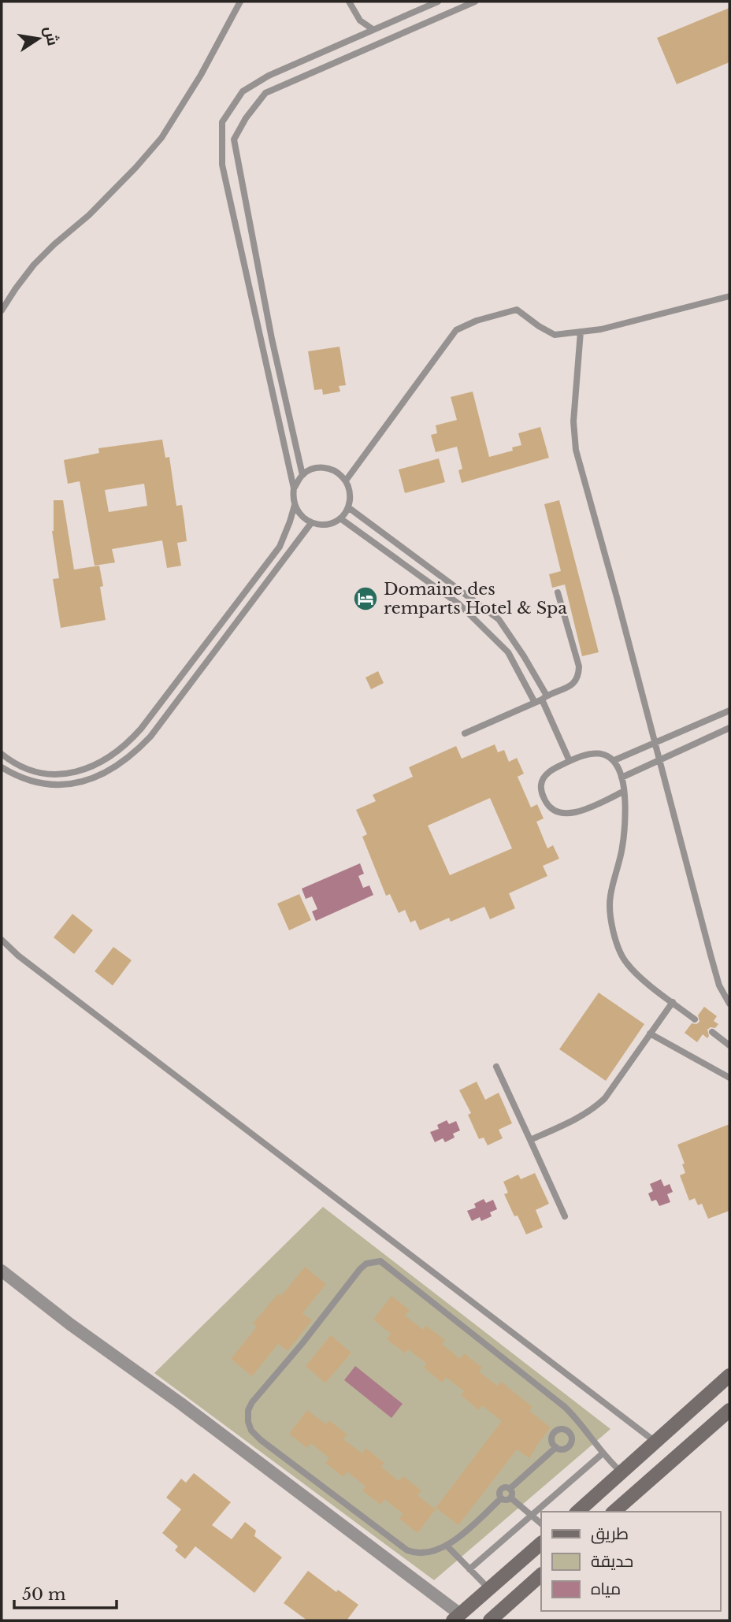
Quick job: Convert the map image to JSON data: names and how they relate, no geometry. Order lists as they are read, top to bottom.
{
  "places": {
    "hotel": ["Domaine des remparts Hotel & Spa"]
  },
  "legend": ["طريق", "حديقة", "مياه"],
  "scale_bar": "50 m",
  "north": "right"
}
